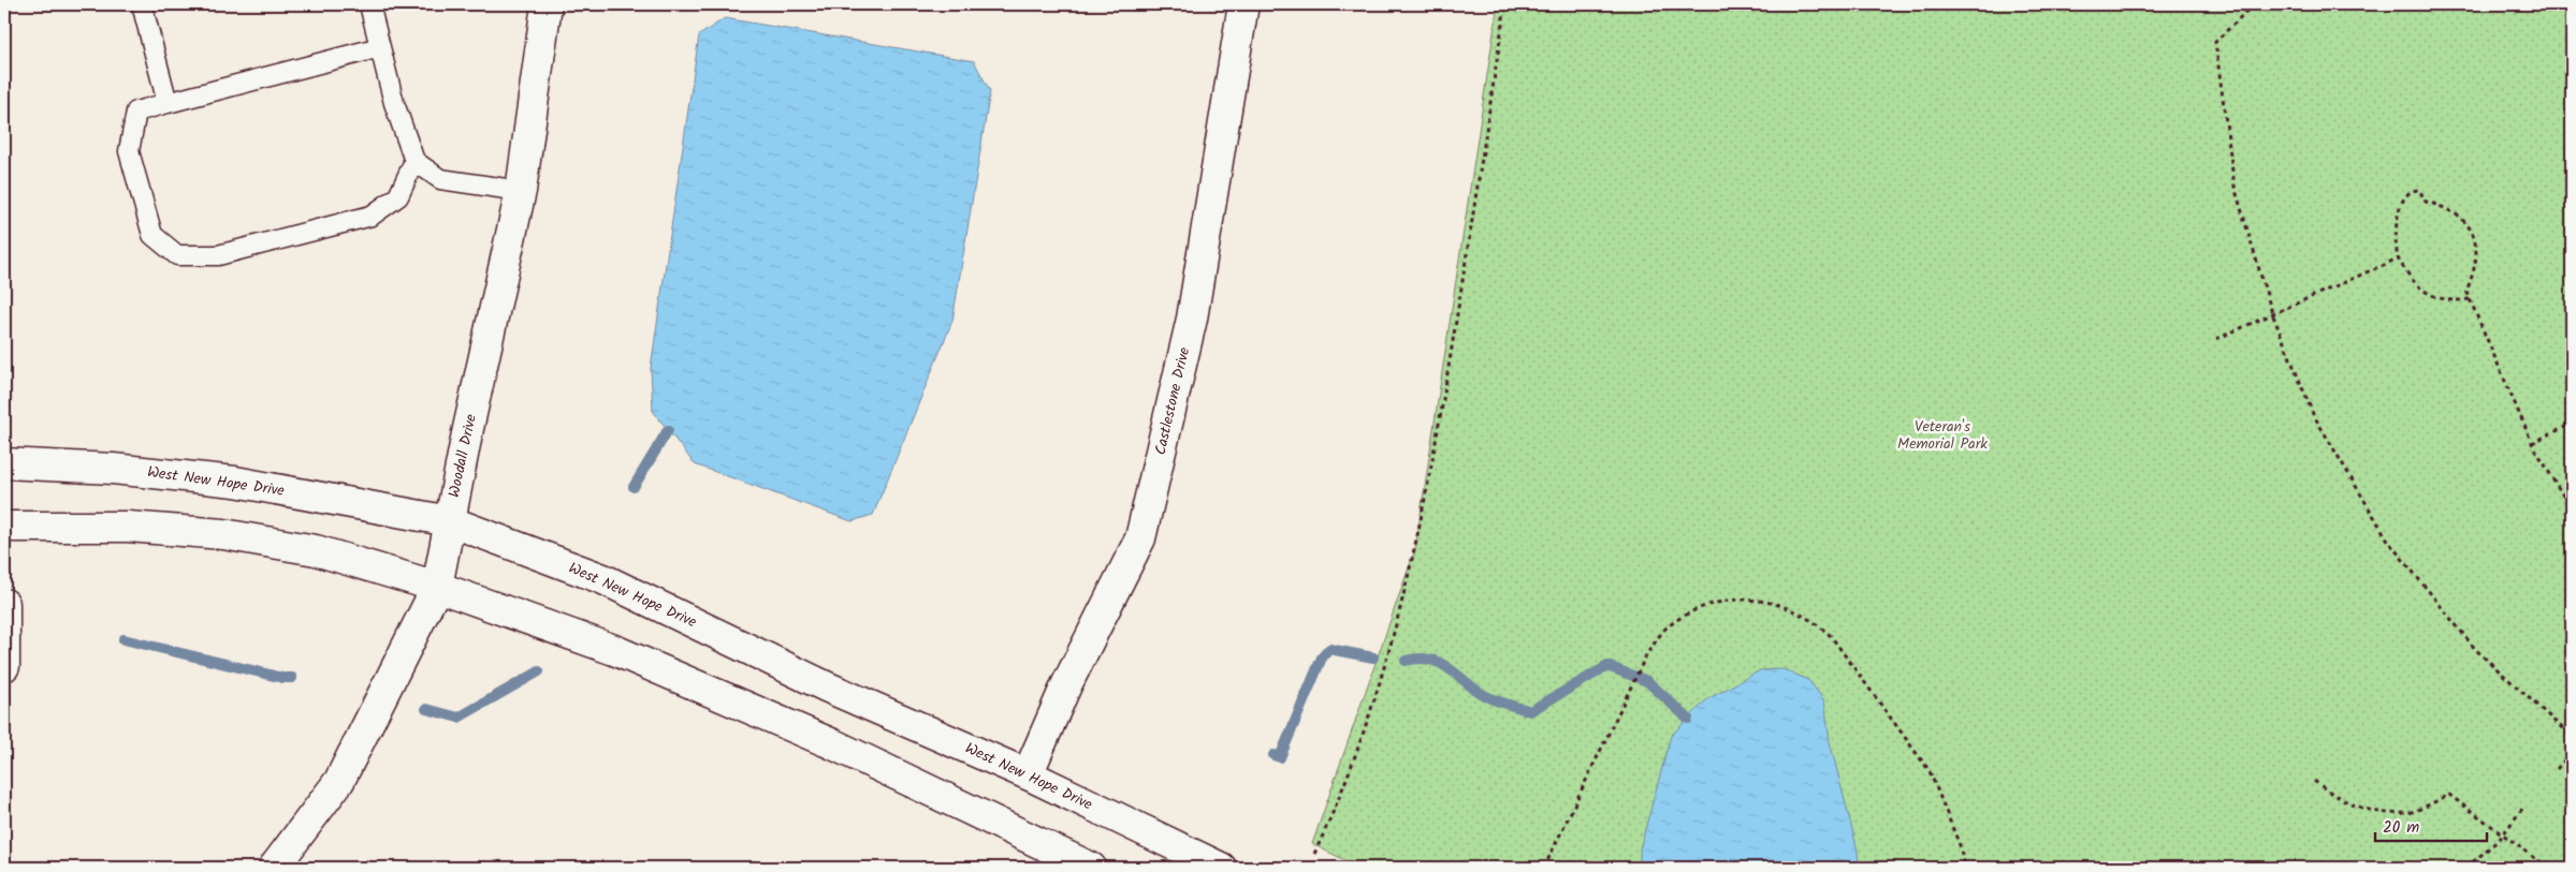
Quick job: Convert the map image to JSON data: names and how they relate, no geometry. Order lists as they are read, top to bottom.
{
  "streets": {
    "main road": ["Castlestone Drive", "Woodall Drive", "West New Hope Drive"]
  },
  "crossings": [
    ["Castlestone Drive", "West New Hope Drive"],
    ["Woodall Drive", "West New Hope Drive"]
  ],
  "parks": ["Veteran's Memorial Park"],
  "scale_bar": "20 m"
}
